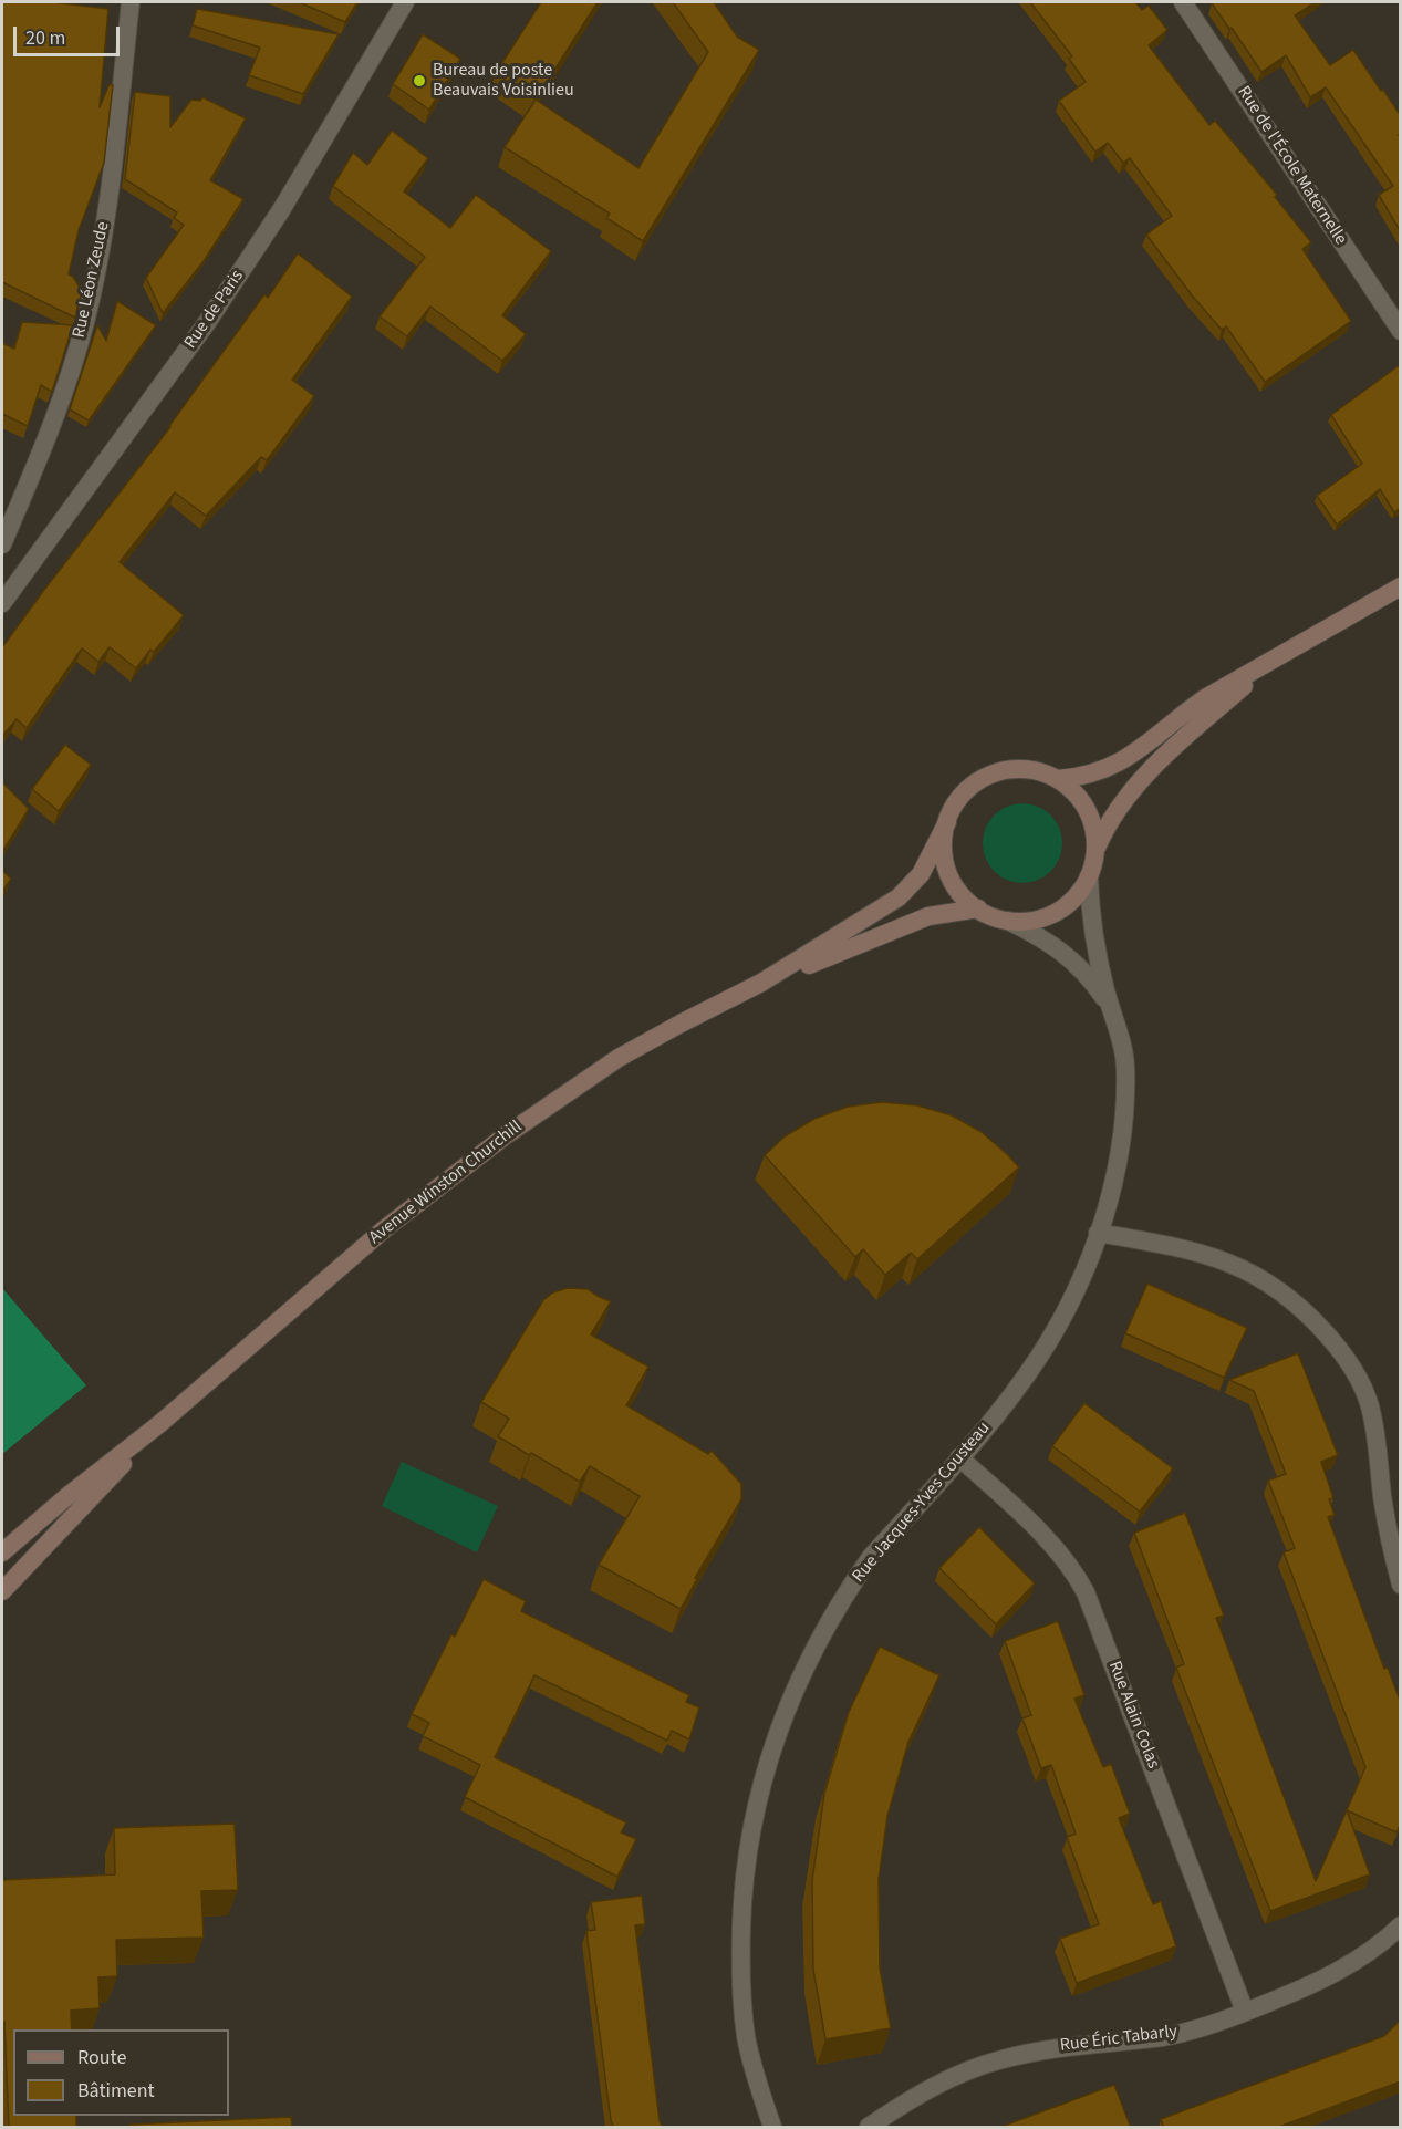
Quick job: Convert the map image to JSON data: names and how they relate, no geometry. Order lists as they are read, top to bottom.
{
  "streets": {
    "main road": ["Avenue Winston Churchill"],
    "street": [
      "Rue de l'École Maternelle",
      "Rue Léon Zeude",
      "Rue de Paris",
      "Rue Jacques-Yves Cousteau",
      "Rue Alain Colas",
      "Rue Éric Tabarly"
    ]
  },
  "crossings": [
    ["Avenue Winston Churchill", "Rue Jacques-Yves Cousteau"],
    ["Rue Jacques-Yves Cousteau", "Rue Alain Colas"],
    ["Rue Alain Colas", "Rue Éric Tabarly"]
  ],
  "places": ["Bureau de poste Beauvais Voisinlieu"],
  "legend": ["Route", "Bâtiment"],
  "scale_bar": "20 m"
}
